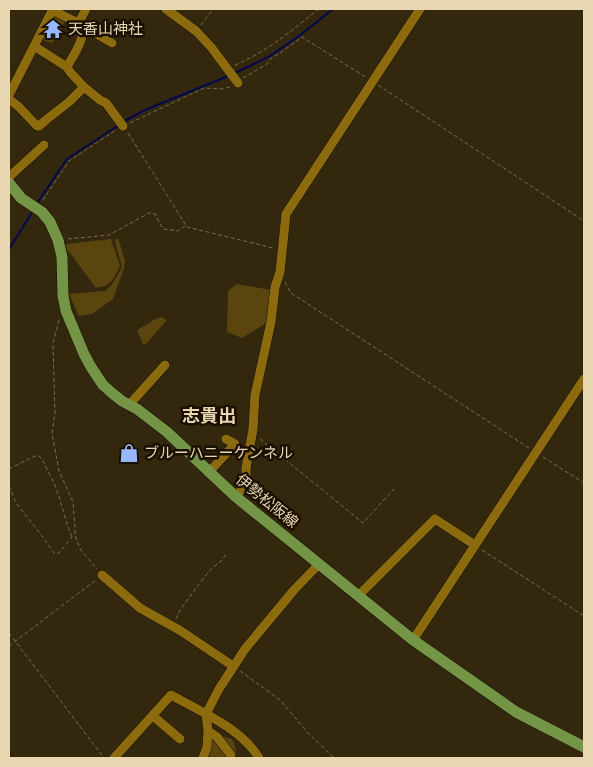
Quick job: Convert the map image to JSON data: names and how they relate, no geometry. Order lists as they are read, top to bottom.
{
  "streets": {
    "main road": ["伊勢松阪線"]
  },
  "districts": ["志貴出"],
  "places": {
    "temple": ["天香山神社"],
    "shop": ["ブルーハニーケンネル"]
  }
}
